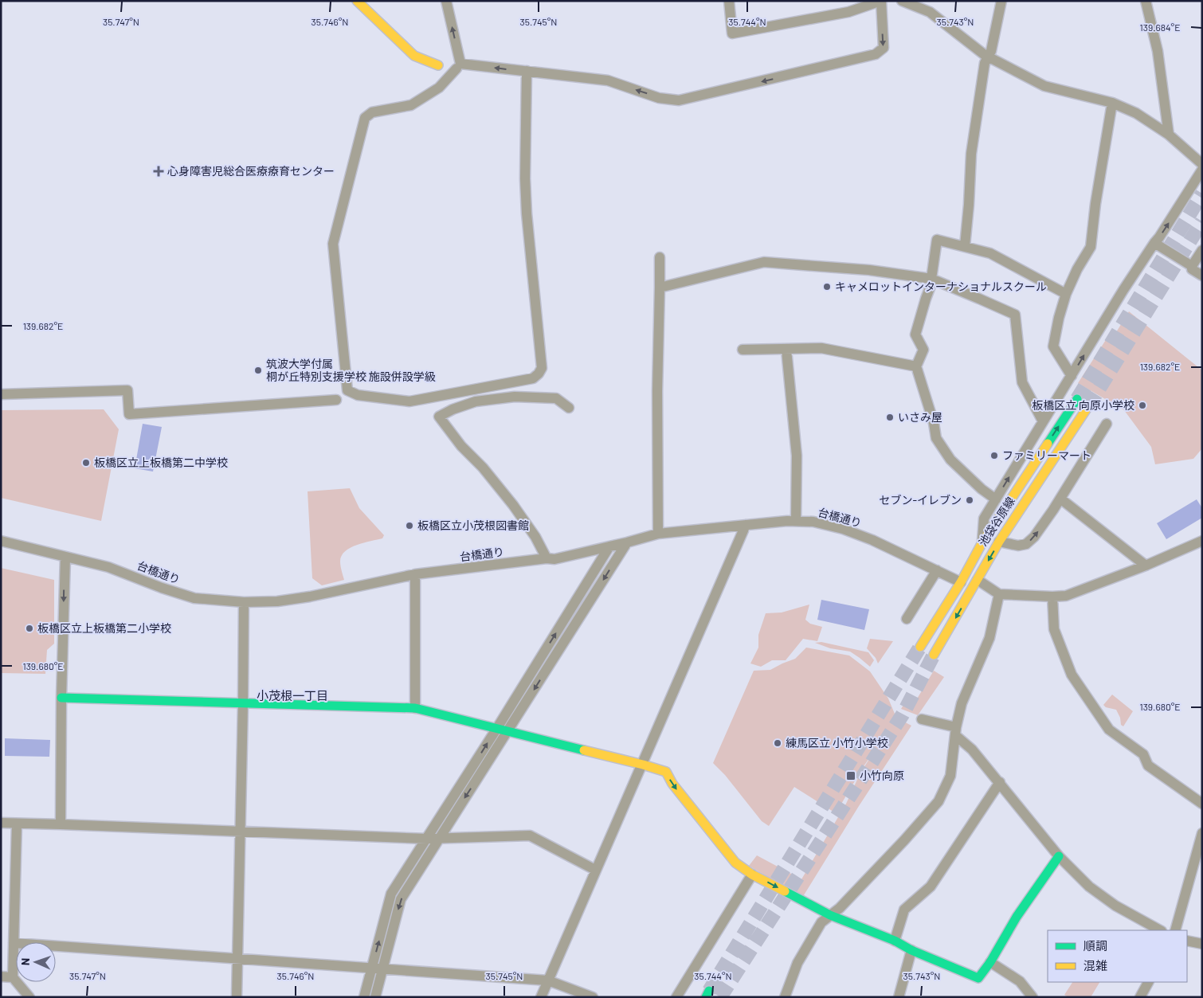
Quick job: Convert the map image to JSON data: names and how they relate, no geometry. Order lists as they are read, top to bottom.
{
  "streets": {
    "street": ["台橋通り", "池袋谷原線"]
  },
  "crossings": [
    ["台橋通り", "池袋谷原線"]
  ],
  "districts": ["小茂根一丁目"],
  "places": {
    "health": ["心身障害児総合医療療育センター"],
    "other": [
      "キャメロットインターナショナルスクール",
      "筑波大学付属 桐が丘特別支援学校 施設併設学級",
      "板橋区立 向原小学校",
      "いさみ屋",
      "ファミリーマート",
      "板橋区立上板橋第二中学校",
      "セブン-イレブン",
      "板橋区立小茂根図書館",
      "板橋区立上板橋第二小学校",
      "練馬区立 小竹小学校"
    ],
    "transit": ["小竹向原"]
  },
  "legend": ["順調", "混雑"],
  "north": "left",
  "coordinates": [
    "35.747°N",
    "35.746°N",
    "35.745°N",
    "35.744°N",
    "35.743°N",
    "139.684°E",
    "139.682°E",
    "139.680°E"
  ]
}
